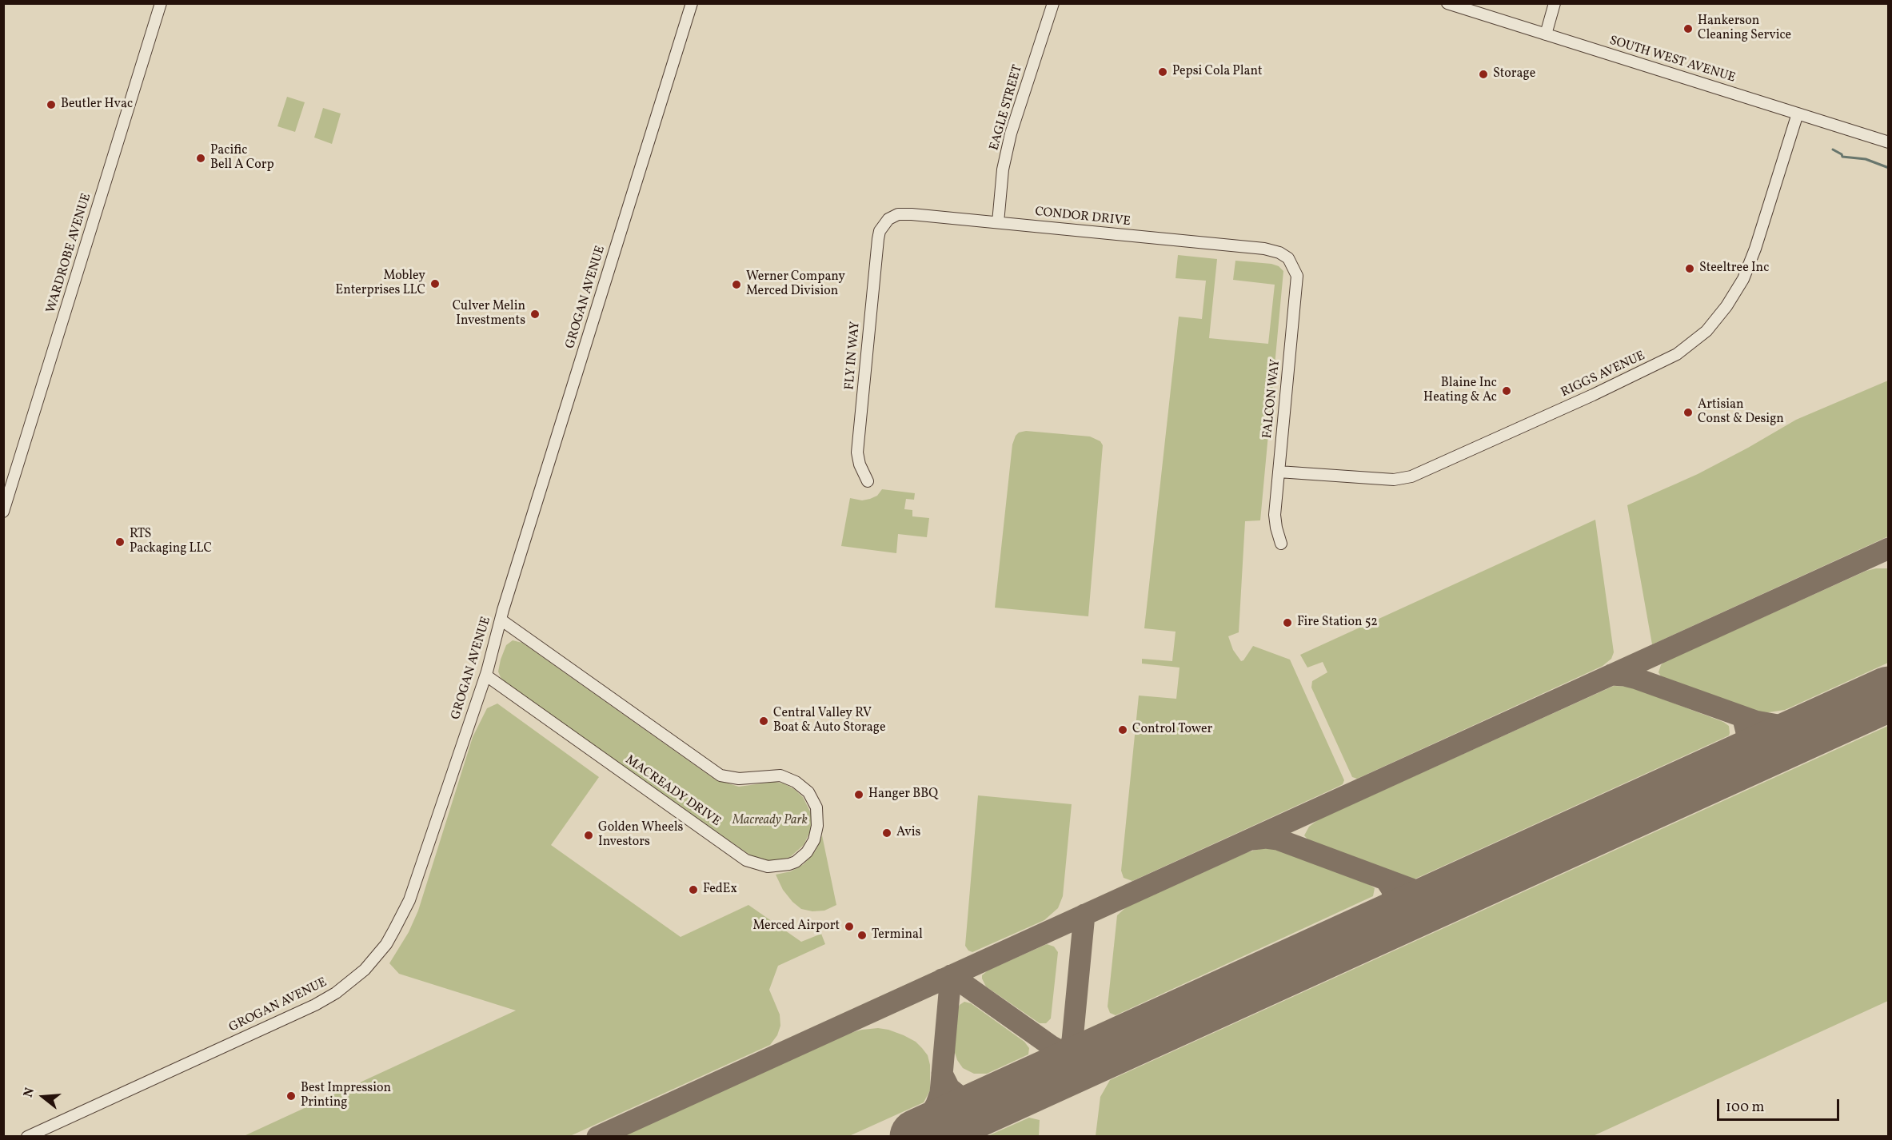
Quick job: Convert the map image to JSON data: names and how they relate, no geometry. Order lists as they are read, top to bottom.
{
  "streets": {
    "street": [
      "SOUTH WEST AVENUE",
      "EAGLE STREET",
      "CONDOR DRIVE",
      "WARDROBE AVENUE",
      "GROGAN AVENUE",
      "FLY IN WAY",
      "RIGGS AVENUE",
      "FALCON WAY",
      "MACREADY DRIVE"
    ]
  },
  "crossings": [
    ["SOUTH WEST AVENUE", "RIGGS AVENUE"],
    ["EAGLE STREET", "CONDOR DRIVE"],
    ["CONDOR DRIVE", "FLY IN WAY"],
    ["CONDOR DRIVE", "FALCON WAY"],
    ["GROGAN AVENUE", "MACREADY DRIVE"],
    ["RIGGS AVENUE", "FALCON WAY"]
  ],
  "parks": ["Macready Park"],
  "places": [
    "Hankerson Cleaning Service",
    "Pepsi Cola Plant",
    "Storage",
    "Beutler Hvac",
    "Pacific Bell A Corp",
    "Steeltree Inc",
    "Mobley Enterprises LLC",
    "Werner Company Merced Division",
    "Culver Melin Investments",
    "Blaine Inc Heating & Ac",
    "Artisian Const & Design",
    "RTS Packaging LLC",
    "Fire Station 52",
    "Central Valley RV Boat & Auto Storage",
    "Control Tower",
    "Hanger BBQ",
    "Avis",
    "Golden Wheels Investors",
    "FedEx",
    "Merced Airport",
    "Terminal",
    "Best Impression Printing"
  ],
  "scale_bar": "100 m",
  "north": "left"
}
